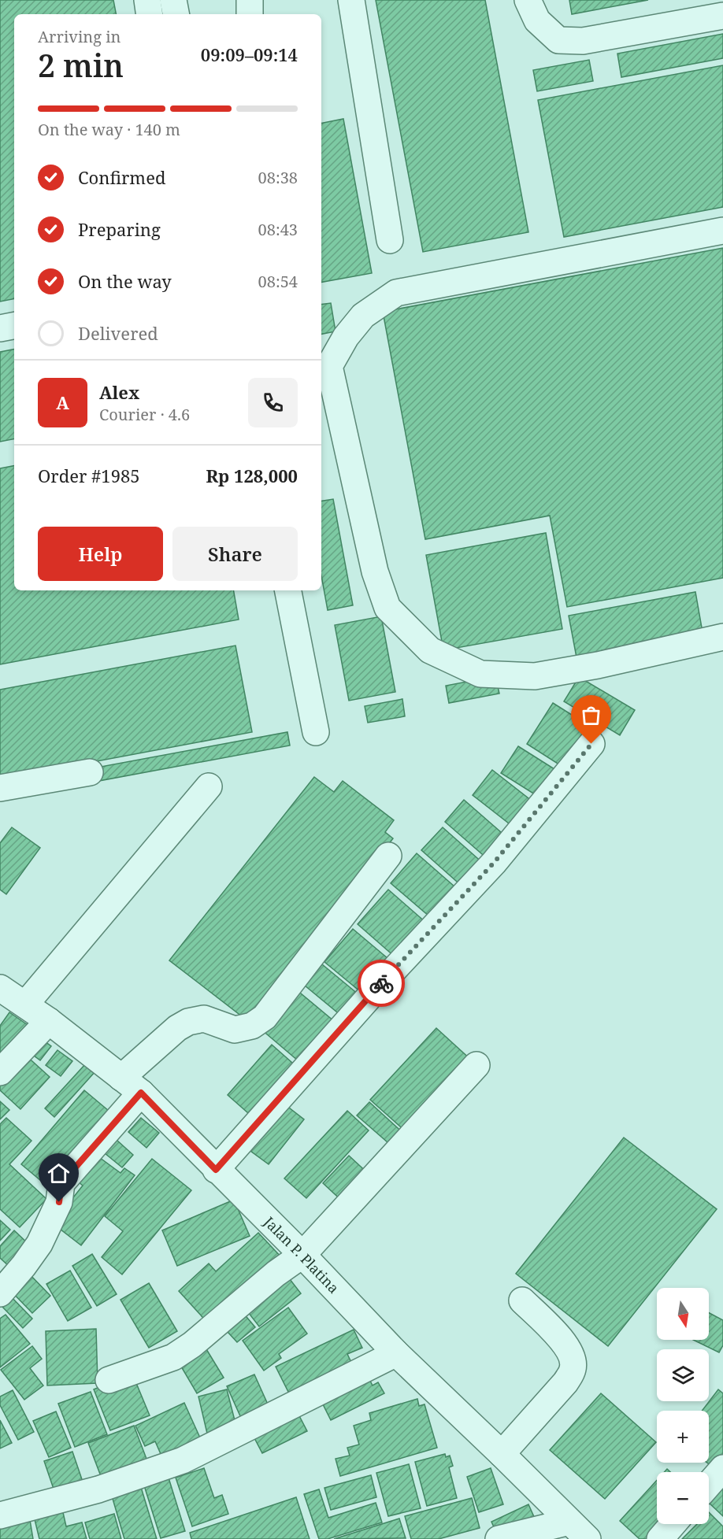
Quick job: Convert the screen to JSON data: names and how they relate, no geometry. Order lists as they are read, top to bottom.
{
  "streets": {
    "street": ["Jalan P. Platina"]
  },
  "north": "bottom",
  "page": {
    "heading": ["2 min", "Arriving in", "09:09–09:14"],
    "panel": [
      "Alex",
      "Courier · 4.6",
      "Order #1985",
      "Rp 128,000"
    ],
    "bar": "On the way · 140 m",
    "list": [
      ["Confirmed", "08:38"],
      ["Preparing", "08:43"],
      ["On the way", "08:54"],
      "Delivered"
    ],
    "round": "A",
    "buttons": ["Help", "Share"],
    "map_buttons": ["+", "−"]
  }
}
